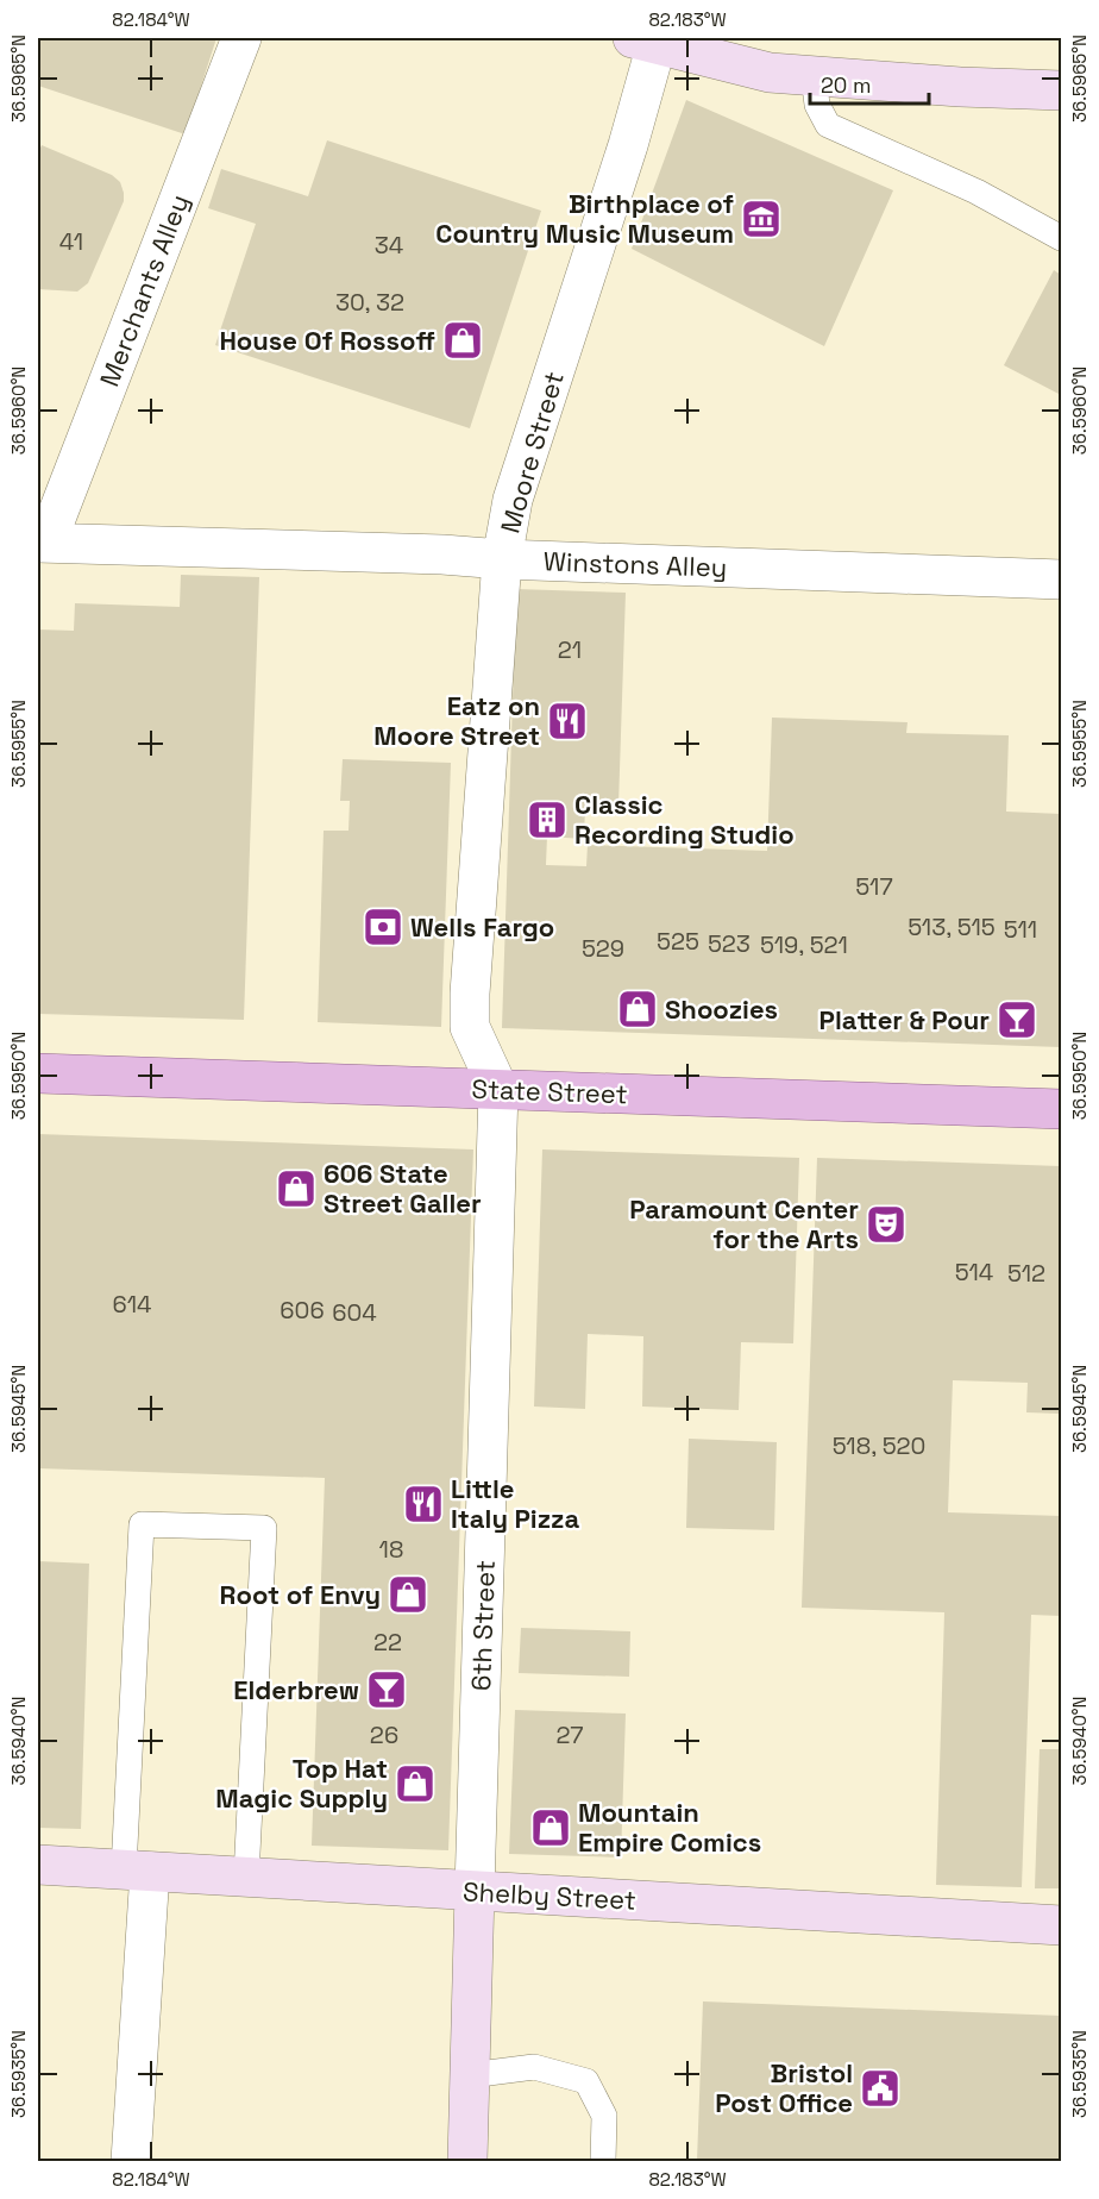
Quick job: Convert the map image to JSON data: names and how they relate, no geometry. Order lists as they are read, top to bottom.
{
  "streets": {
    "main road": ["State Street"],
    "street": [
      "Merchants Alley",
      "Moore Street",
      "Winstons Alley",
      "6th Street",
      "Shelby Street"
    ]
  },
  "crossings": [
    ["Merchants Alley", "Winstons Alley"],
    ["Moore Street", "Winstons Alley"],
    ["Moore Street", "State Street"],
    ["Moore Street", "6th Street"],
    ["State Street", "6th Street"],
    ["6th Street", "Shelby Street"]
  ],
  "places": {
    "museum": ["Birthplace of Country Music Museum"],
    "shop": [
      "House Of Rossoff",
      "Shoozies",
      "606 State Street Galler",
      "Root of Envy",
      "Top Hat Magic Supply",
      "Mountain Empire Comics"
    ],
    "restaurant": ["Eatz on Moore Street", "Little Italy Pizza"],
    "building": ["Classic Recording Studio"],
    "bank": ["Wells Fargo"],
    "bar": ["Platter & Pour", "Elderbrew"],
    "theatre": ["Paramount Center for the Arts"],
    "public building": ["Bristol Post Office"]
  },
  "house_numbers": [
    "41",
    "34",
    "30, 32",
    "21",
    "517",
    "513, 515",
    "511",
    "525",
    "523",
    "519, 521",
    "529",
    "514",
    "512",
    "614",
    "606",
    "604",
    "518, 520",
    "18",
    "22",
    "26",
    "27"
  ],
  "scale_bar": "20 m",
  "coordinates": [
    "82.184°W",
    "82.183°W",
    "36.5965°N",
    "36.5960°N",
    "36.5955°N",
    "36.5950°N",
    "36.5945°N",
    "36.5940°N",
    "36.5935°N"
  ]
}
